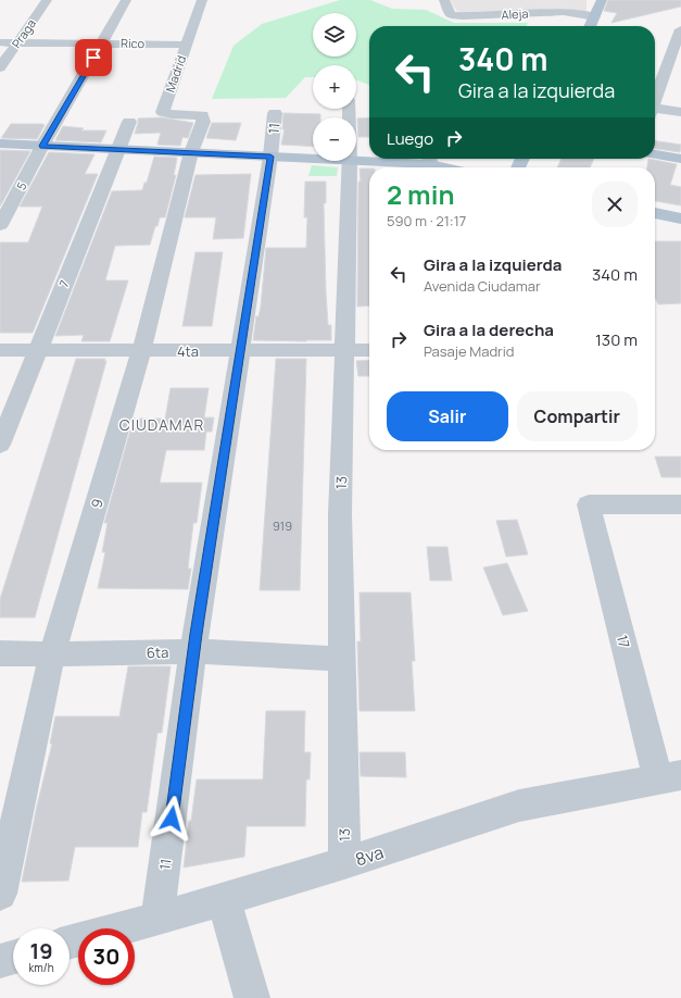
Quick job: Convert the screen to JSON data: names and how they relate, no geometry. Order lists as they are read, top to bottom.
{
  "streets": {
    "street": [
      "Aleja",
      "Praga",
      "Rico",
      "Madrid",
      "11",
      "5",
      "7",
      "4ta",
      "13",
      "9",
      "17",
      "6ta",
      "8va"
    ]
  },
  "crossings": [
    ["Praga", "Rico"],
    ["Rico", "Madrid"],
    ["Rico", "5"],
    ["Madrid", "9"],
    ["11", "4ta"],
    ["11", "6ta"],
    ["11", "8va"],
    ["7", "4ta"],
    ["4ta", "13"],
    ["4ta", "9"],
    ["13", "6ta"],
    ["13", "8va"],
    ["9", "6ta"],
    ["17", "8va"]
  ],
  "districts": ["CIUDAMAR"],
  "house_numbers": ["919"],
  "page": {
    "map_buttons": ["+", "−"],
    "turn": ["340 m", "Gira a la izquierda"],
    "then": "Luego",
    "heading": ["2 min", "590 m · 21:17"],
    "list": [
      {
        "name": "Gira a la izquierda",
        "note": "Avenida Ciudamar",
        "value": "340 m"
      },
      {
        "name": "Gira a la derecha",
        "note": "Pasaje Madrid",
        "value": "130 m"
      }
    ],
    "buttons": ["Salir", "Compartir"],
    "speed": "19 km/h",
    "limit": "30"
  }
}
